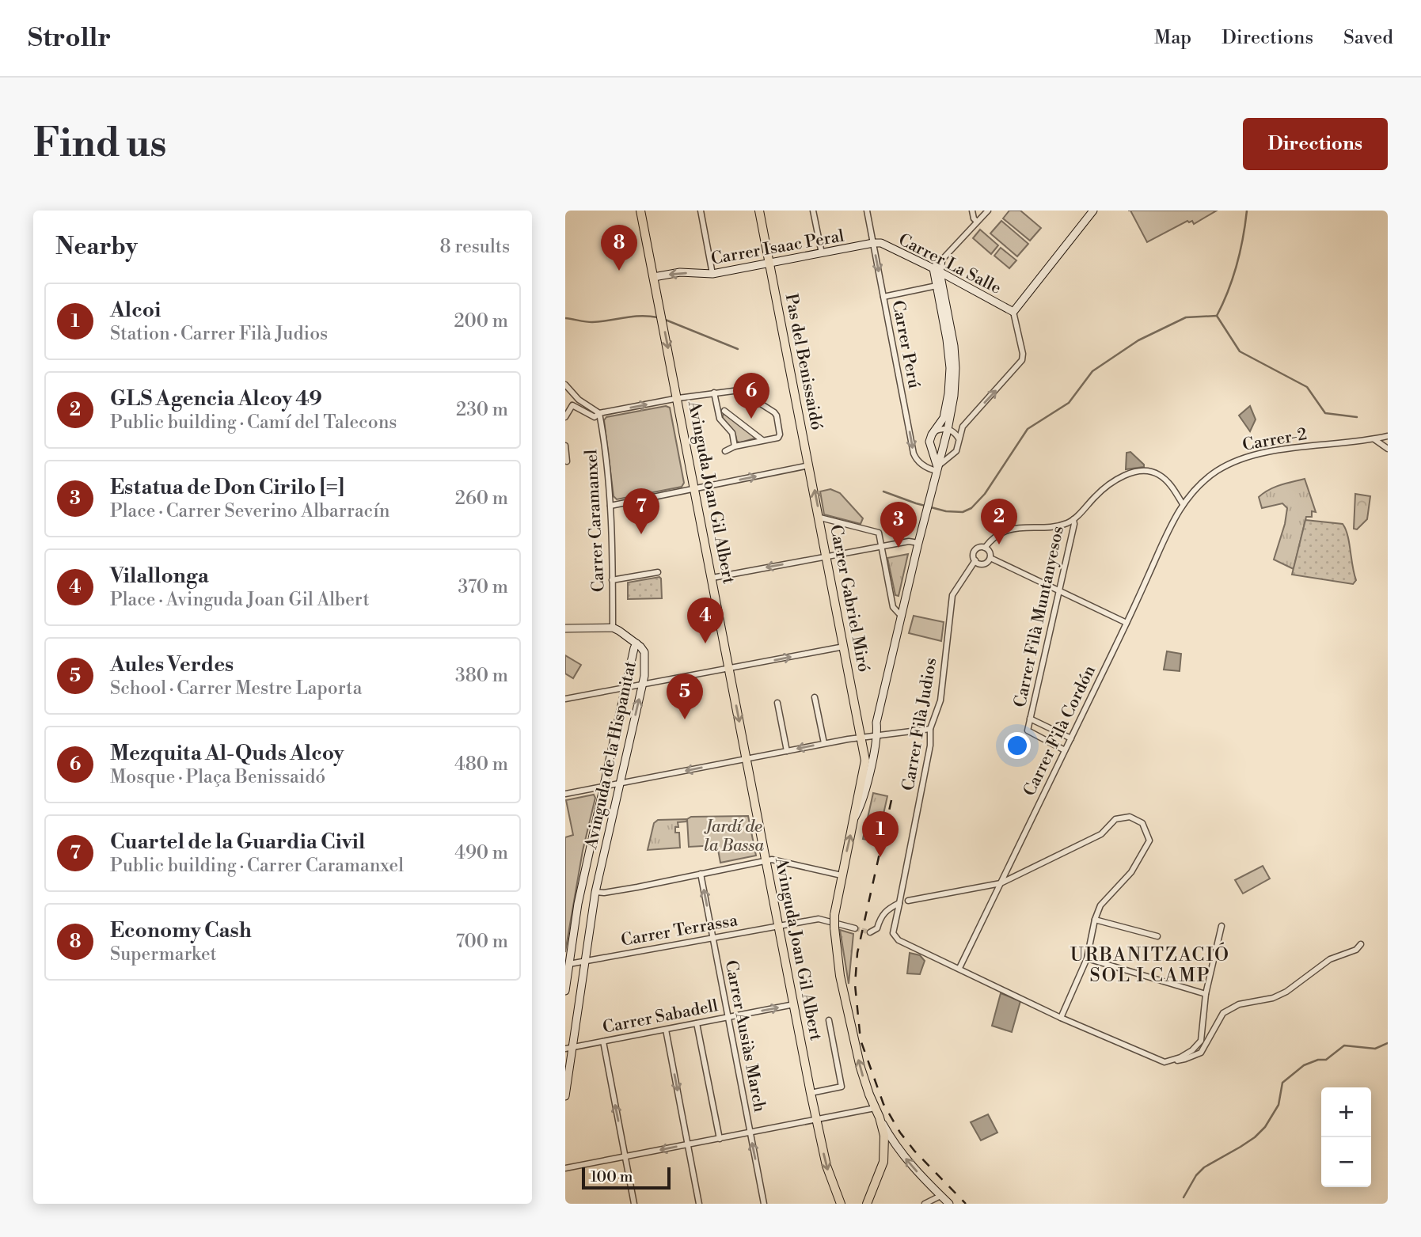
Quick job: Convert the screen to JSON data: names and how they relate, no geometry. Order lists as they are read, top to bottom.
{
  "streets": {
    "main road": ["Pas del Benissaidó", "Avinguda Joan Gil Albert", "Carrer Gabriel Miró"],
    "street": [
      "Carrer Isaac Peral",
      "Carrer La Salle",
      "Carrer Perú",
      "Carrer-2",
      "Carrer Caramanxel",
      "Carrer Filà Muntanyesos",
      "Carrer Filà Judios",
      "Carrer Filà Cordón",
      "Avinguda de la Hispanitat",
      "Carrer Terrassa",
      "Carrer Sabadell",
      "Carrer Ausiàs March"
    ]
  },
  "crossings": [
    ["Carrer Isaac Peral", "Carrer La Salle"],
    ["Carrer Isaac Peral", "Carrer Perú"],
    ["Carrer Isaac Peral", "Pas del Benissaidó"],
    ["Carrer Isaac Peral", "Avinguda Joan Gil Albert"],
    ["Carrer La Salle", "Carrer Perú"],
    ["Pas del Benissaidó", "Carrer Gabriel Miró"],
    ["Carrer-2", "Carrer Filà Cordón"],
    ["Avinguda Joan Gil Albert", "Carrer Terrassa"],
    ["Avinguda Joan Gil Albert", "Carrer Sabadell"],
    ["Carrer Filà Muntanyesos", "Carrer Filà Cordón"],
    ["Carrer Filà Judios", "Carrer Filà Cordón"],
    ["Avinguda de la Hispanitat", "Carrer Terrassa"],
    ["Avinguda de la Hispanitat", "Carrer Sabadell"],
    ["Carrer Terrassa", "Carrer Ausiàs March"],
    ["Carrer Sabadell", "Carrer Ausiàs March"]
  ],
  "one_way": ["Carrer Gabriel Miró", "Carrer Ausiàs March"],
  "districts": ["URBANITZACIÓ SOL I CAMP"],
  "parks": ["Jardí de la Bassa"],
  "scale_bar": "100 m",
  "page": {
    "header": "Strollr",
    "nav": ["Map", "Directions", "Saved"],
    "buttons": "Directions",
    "title": "Find us",
    "heading": ["Nearby", "8 results"],
    "pins": [
      "8",
      "6",
      "7",
      "2",
      "3",
      "4",
      "5",
      "1"
    ],
    "list": [
      {
        "mark": "1",
        "name": "Alcoi",
        "note": "Station · Carrer Filà Judios",
        "value": "200 m"
      },
      {
        "mark": "2",
        "name": "GLS Agencia Alcoy 49",
        "note": "Public building · Camí del Talecons",
        "value": "230 m"
      },
      {
        "mark": "3",
        "name": "Estatua de Don Cirilo [=]",
        "note": "Place · Carrer Severino Albarracín",
        "value": "260 m"
      },
      {
        "mark": "4",
        "name": "Vilallonga",
        "note": "Place · Avinguda Joan Gil Albert",
        "value": "370 m"
      },
      {
        "mark": "5",
        "name": "Aules Verdes",
        "note": "School · Carrer Mestre Laporta",
        "value": "380 m"
      },
      {
        "mark": "6",
        "name": "Mezquita Al-Quds Alcoy",
        "note": "Mosque · Plaça Benissaidó",
        "value": "480 m"
      },
      {
        "mark": "7",
        "name": "Cuartel de la Guardia Civil",
        "note": "Public building · Carrer Caramanxel",
        "value": "490 m"
      },
      {
        "mark": "8",
        "name": "Economy Cash",
        "note": "Supermarket",
        "value": "700 m"
      }
    ],
    "map_buttons": ["+", "−"],
    "scale": "100 m"
  }
}
